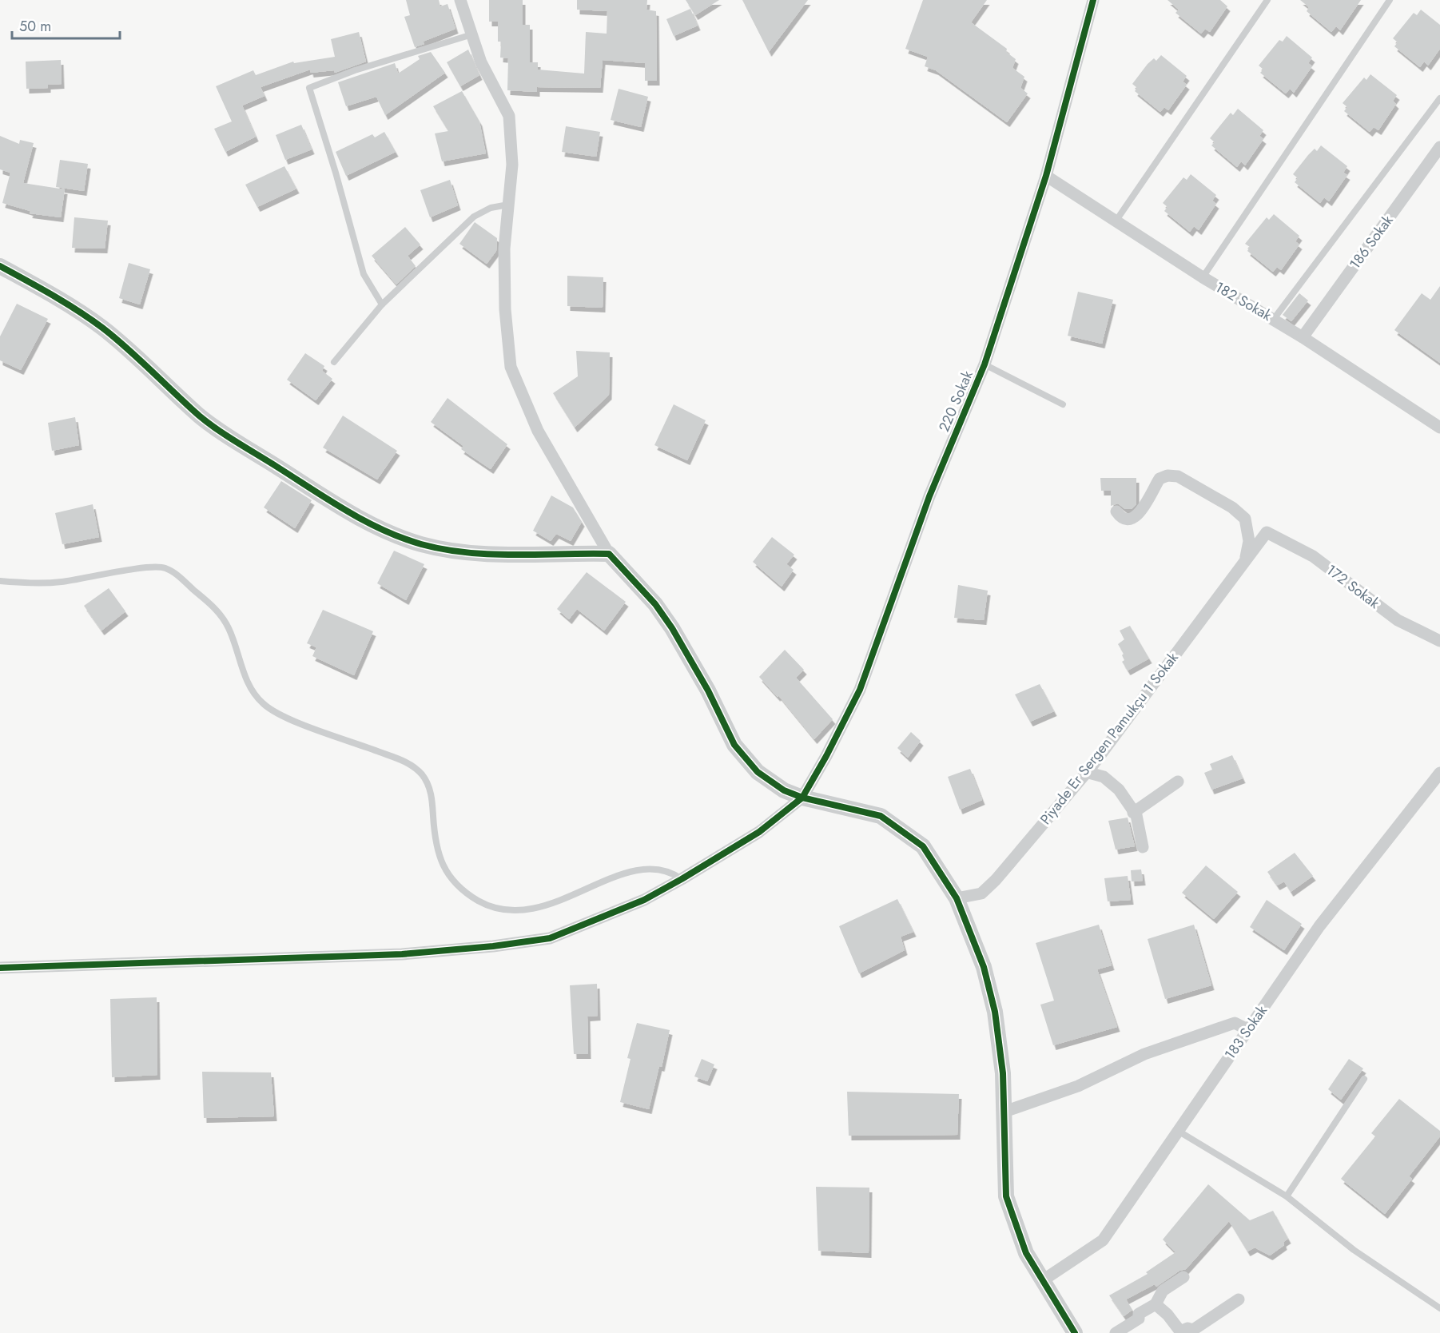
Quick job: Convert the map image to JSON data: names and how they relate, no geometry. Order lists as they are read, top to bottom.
{
  "streets": {
    "street": [
      "186 Sokak",
      "182 Sokak",
      "220 Sokak",
      "172 Sokak",
      "Piyade Er Sergen Pamukçu 1 Sokak",
      "183 Sokak"
    ]
  },
  "crossings": [
    ["186 Sokak", "182 Sokak"],
    ["182 Sokak", "220 Sokak"],
    ["172 Sokak", "Piyade Er Sergen Pamukçu 1 Sokak"]
  ],
  "scale_bar": "50 m"
}
